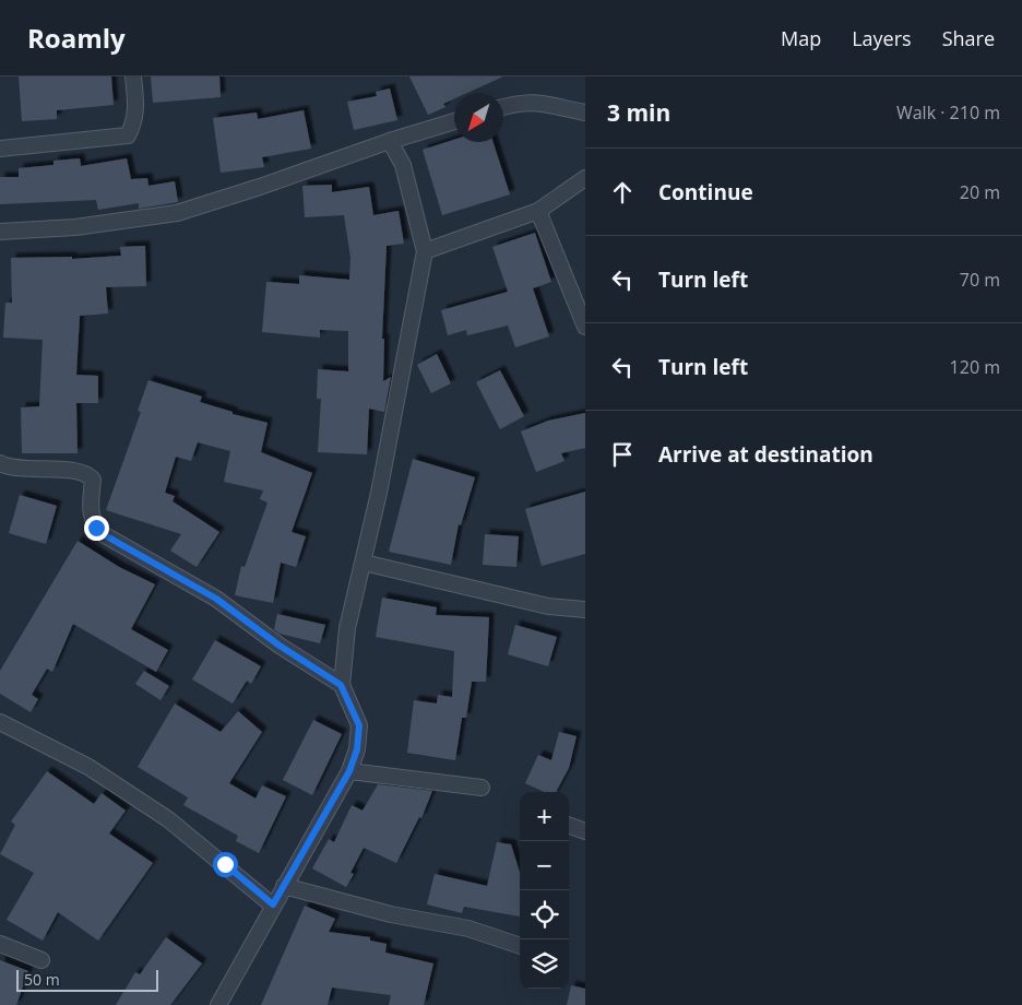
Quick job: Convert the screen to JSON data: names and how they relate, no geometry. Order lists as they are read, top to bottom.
{
  "scale_bar": "50 m",
  "north": "bottom left",
  "page": {
    "header": "Roamly",
    "nav": ["Map", "Layers", "Share"],
    "heading": ["3 min", "Walk · 210 m"],
    "list": [
      ["Continue", "20 m"],
      ["Turn left", "70 m"],
      ["Turn left", "120 m"],
      "Arrive at destination"
    ],
    "map_buttons": ["+", "−"],
    "scale": "50 m"
  }
}
